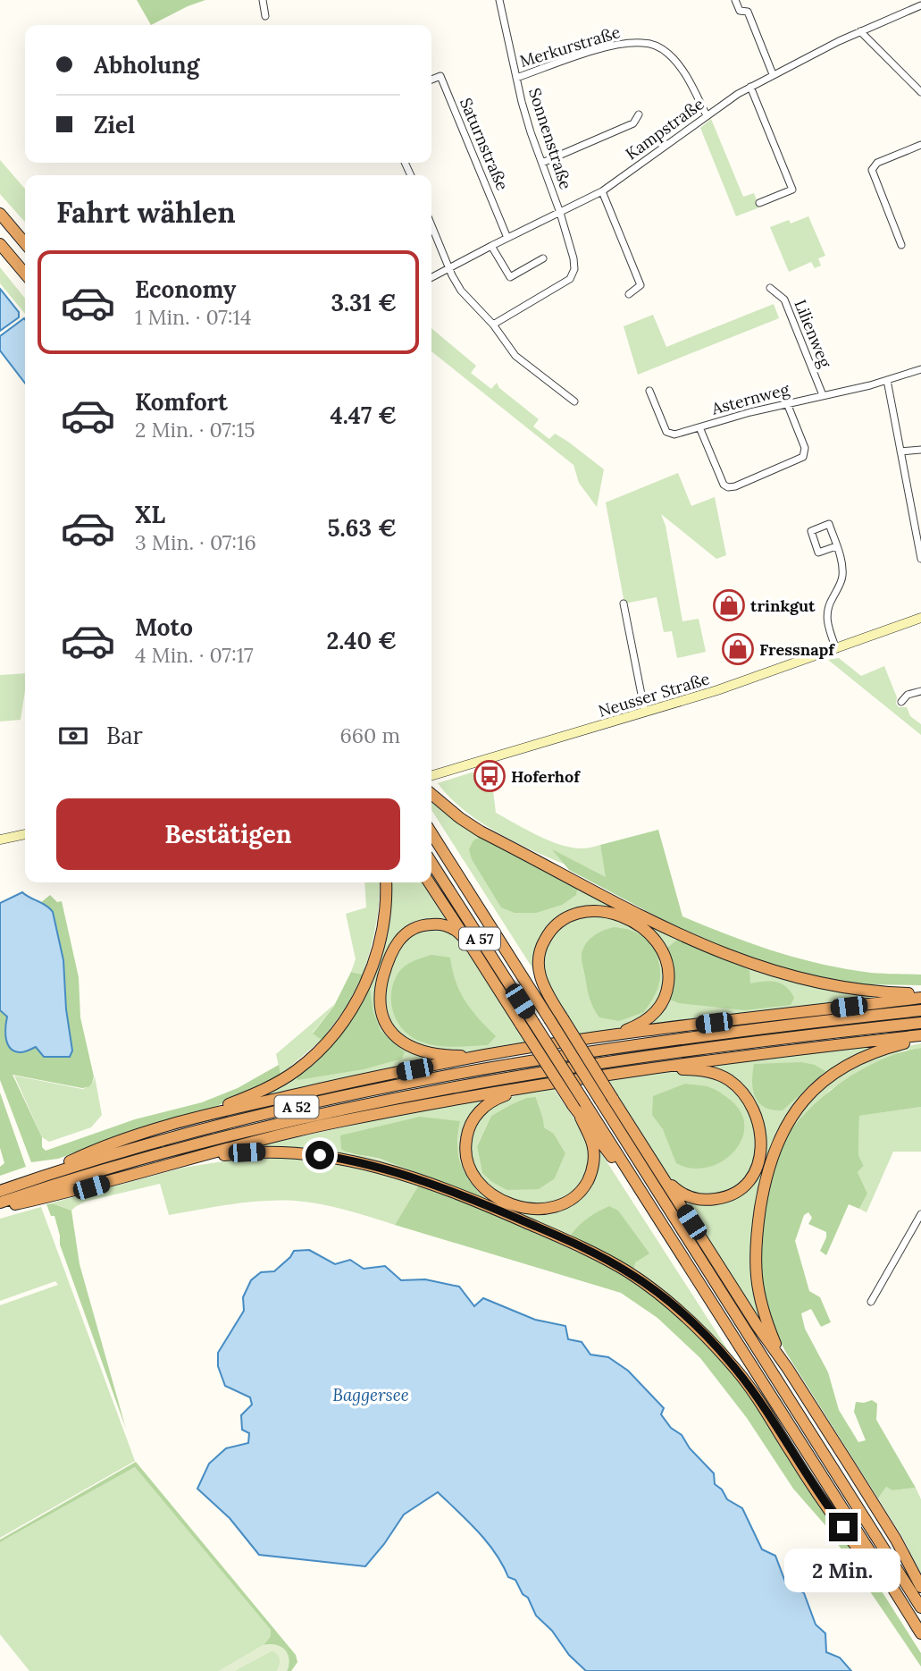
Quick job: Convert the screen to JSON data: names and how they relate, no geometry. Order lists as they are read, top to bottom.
{
  "streets": {
    "highway": ["A 57", "A 52"],
    "main road": ["Neusser Straße"],
    "street": [
      "Merkurstraße",
      "Kampstraße",
      "Sonnenstraße",
      "Saturnstraße",
      "Lilienweg",
      "Asternweg"
    ]
  },
  "crossings": [
    ["Merkurstraße", "Kampstraße"],
    ["Merkurstraße", "Sonnenstraße"],
    ["Kampstraße", "Sonnenstraße"],
    ["Kampstraße", "Saturnstraße"],
    ["Lilienweg", "Asternweg"]
  ],
  "water": ["Baggersee"],
  "places": {
    "shop": ["trinkgut", "Fressnapf"],
    "bus stop": ["Hoferhof"]
  },
  "page": {
    "banner": ["Abholung", "Ziel"],
    "heading": "Fahrt wählen",
    "list": [
      {
        "name": "Economy",
        "note": "1 Min. · 07:14",
        "value": "3.31 €"
      },
      {
        "name": "Komfort",
        "note": "2 Min. · 07:15",
        "value": "4.47 €"
      },
      {
        "name": "XL",
        "note": "3 Min. · 07:16",
        "value": "5.63 €"
      },
      {
        "name": "Moto",
        "note": "4 Min. · 07:17",
        "value": "2.40 €"
      }
    ],
    "pay": ["Bar", "660 m"],
    "buttons": "Bestätigen",
    "bubble": "2 Min."
  }
}
